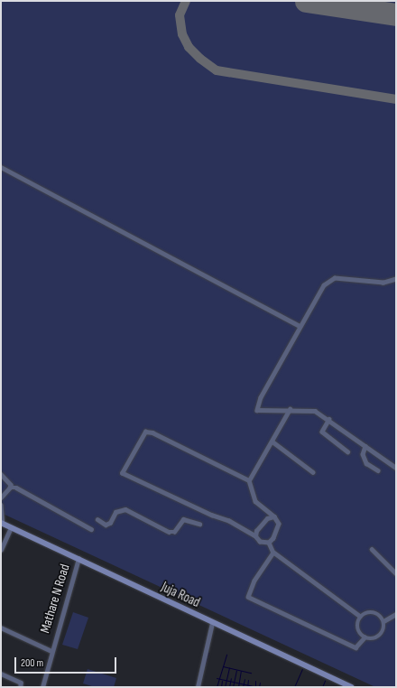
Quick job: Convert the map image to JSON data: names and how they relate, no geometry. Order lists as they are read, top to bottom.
{
  "streets": {
    "main road": ["Juja Road"],
    "street": ["Mathare N Road"]
  },
  "crossings": [
    ["Juja Road", "Mathare N Road"]
  ],
  "scale_bar": "200 m"
}
